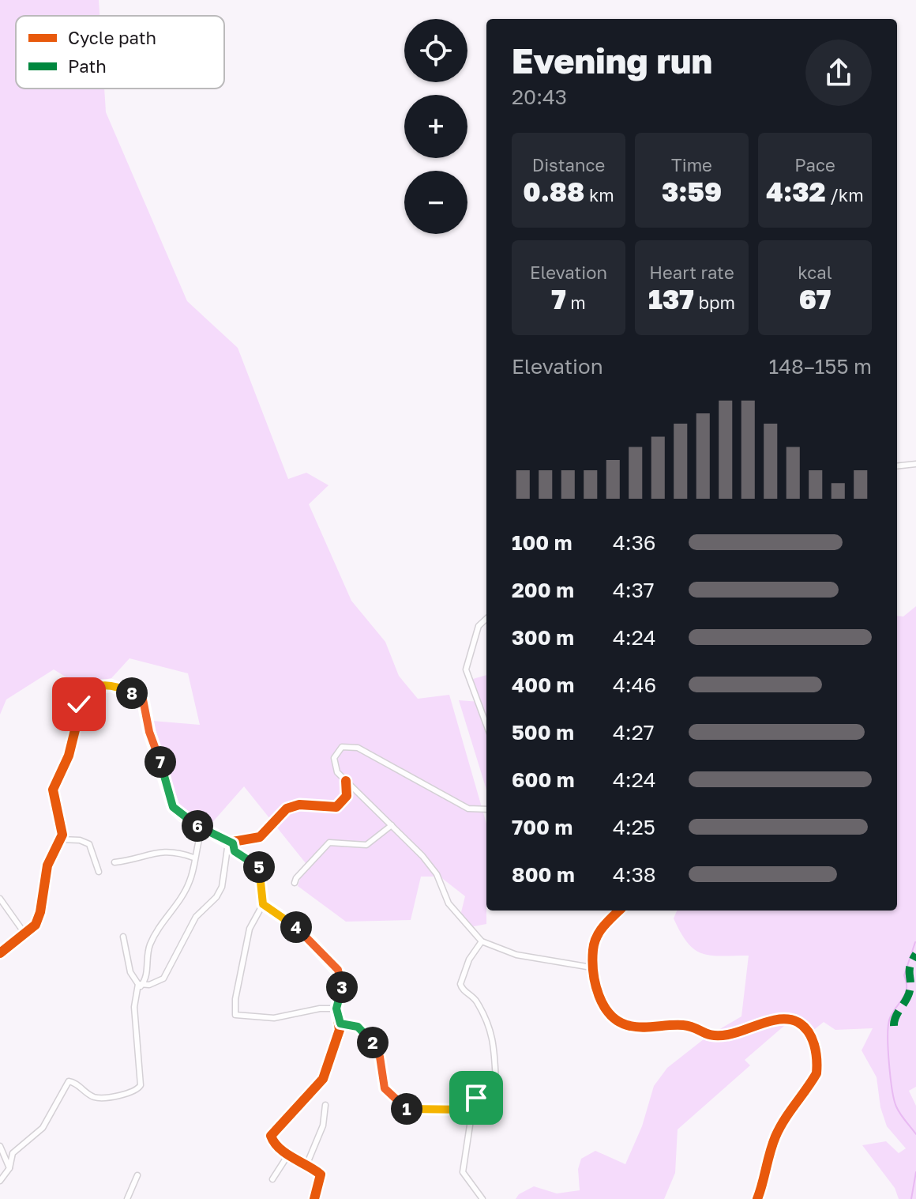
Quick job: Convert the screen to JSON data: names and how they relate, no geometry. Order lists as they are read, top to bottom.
{
  "legend": ["Cycle path", "Path"],
  "page": {
    "map_buttons": ["+", "−"],
    "heading": ["Evening run", "20:43"],
    "stats": [
      ["Distance", "0.88 km"],
      ["Time", "3:59"],
      ["Pace", "4:32 /km"],
      ["Elevation", "7 m"],
      ["Heart rate", "137 bpm"],
      ["kcal", "67"]
    ],
    "chart": ["Elevation", "148–155 m"],
    "list": [
      {
        "name": "100 m",
        "note": "4:36"
      },
      {
        "name": "200 m",
        "note": "4:37"
      },
      {
        "name": "300 m",
        "note": "4:24"
      },
      {
        "name": "400 m",
        "note": "4:46"
      },
      {
        "name": "500 m",
        "note": "4:27"
      },
      {
        "name": "600 m",
        "note": "4:24"
      },
      {
        "name": "700 m",
        "note": "4:25"
      },
      {
        "name": "800 m",
        "note": "4:38"
      }
    ],
    "pins": [
      "8",
      "7",
      "6",
      "5",
      "4",
      "3",
      "2",
      "1"
    ]
  }
}
